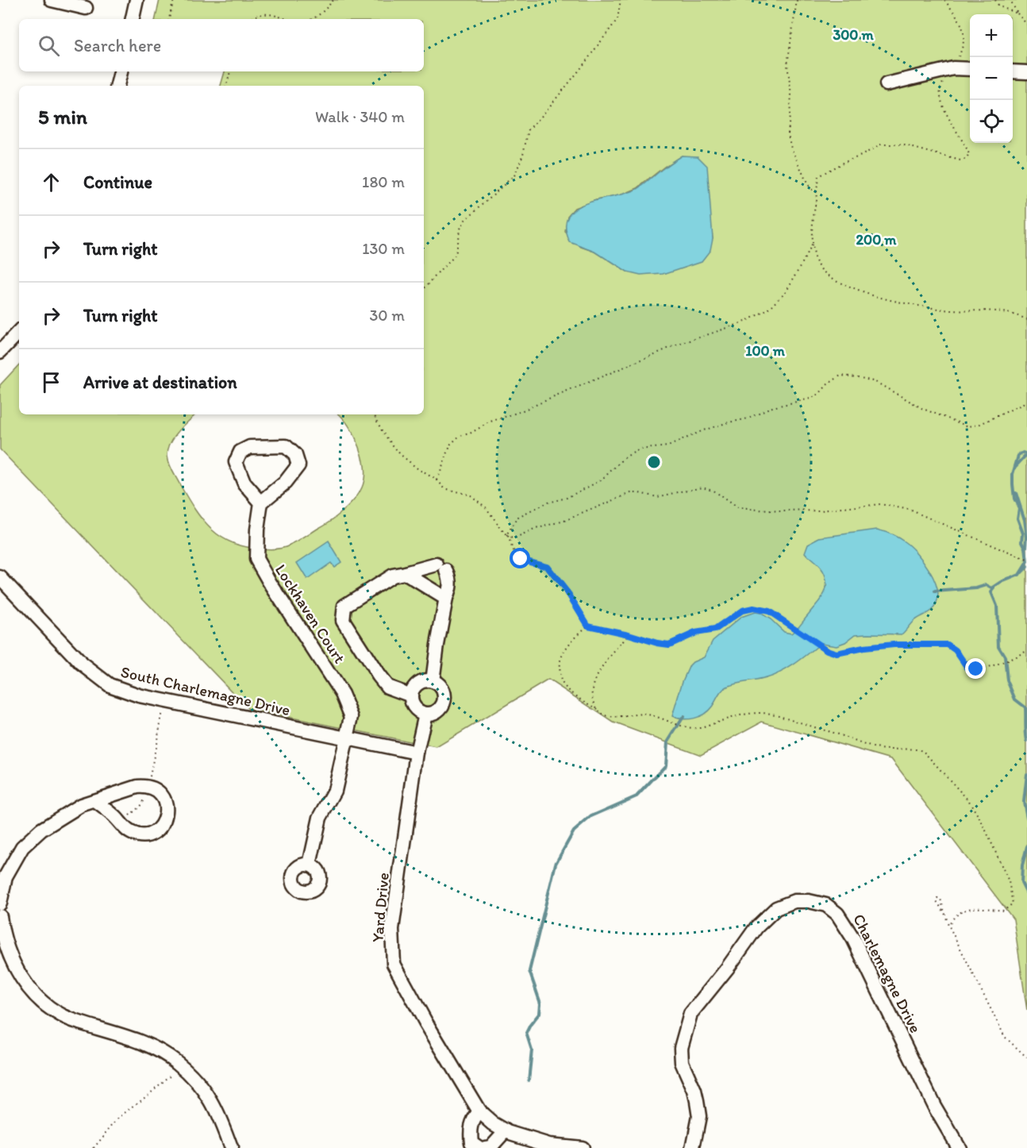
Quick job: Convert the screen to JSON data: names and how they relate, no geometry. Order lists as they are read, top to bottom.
{
  "streets": {
    "street": [
      "Lockhaven Court",
      "South Charlemagne Drive",
      "Yard Drive",
      "Charlemagne Drive"
    ]
  },
  "crossings": [
    ["Lockhaven Court", "South Charlemagne Drive"],
    ["South Charlemagne Drive", "Yard Drive"]
  ],
  "page": {
    "map_buttons": ["+", "−"],
    "search": "Search here",
    "heading": ["5 min", "Walk · 340 m"],
    "list": [
      ["Continue", "180 m"],
      ["Turn right", "130 m"],
      ["Turn right", "30 m"],
      "Arrive at destination"
    ]
  },
  "rings": ["300 m", "200 m", "100 m"]
}
